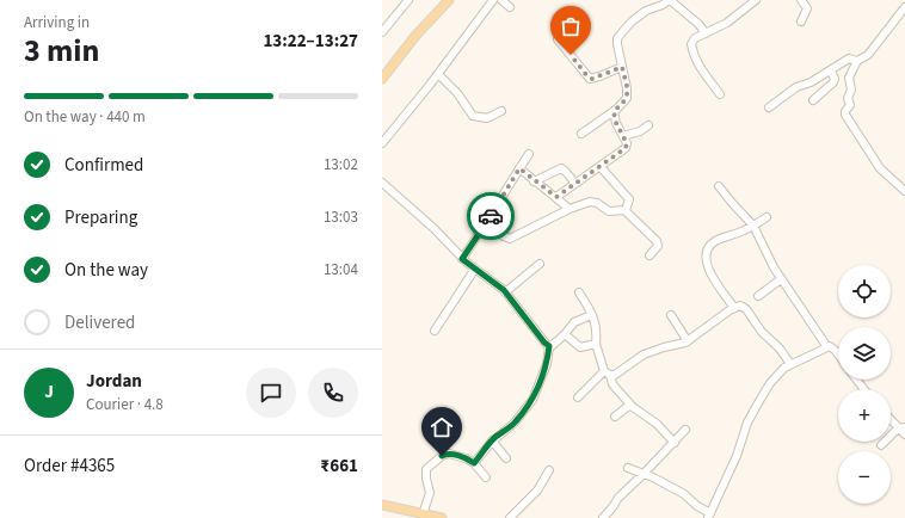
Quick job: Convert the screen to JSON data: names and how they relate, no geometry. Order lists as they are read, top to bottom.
{
  "page": {
    "heading": ["3 min", "Arriving in", "13:22–13:27"],
    "panel": [
      "Jordan",
      "Courier · 4.8",
      "Order #4365",
      "₹661"
    ],
    "bar": "On the way · 440 m",
    "list": [
      ["Confirmed", "13:02"],
      ["Preparing", "13:03"],
      ["On the way", "13:04"],
      "Delivered"
    ],
    "map_buttons": ["+", "−"],
    "round": "J"
  }
}
